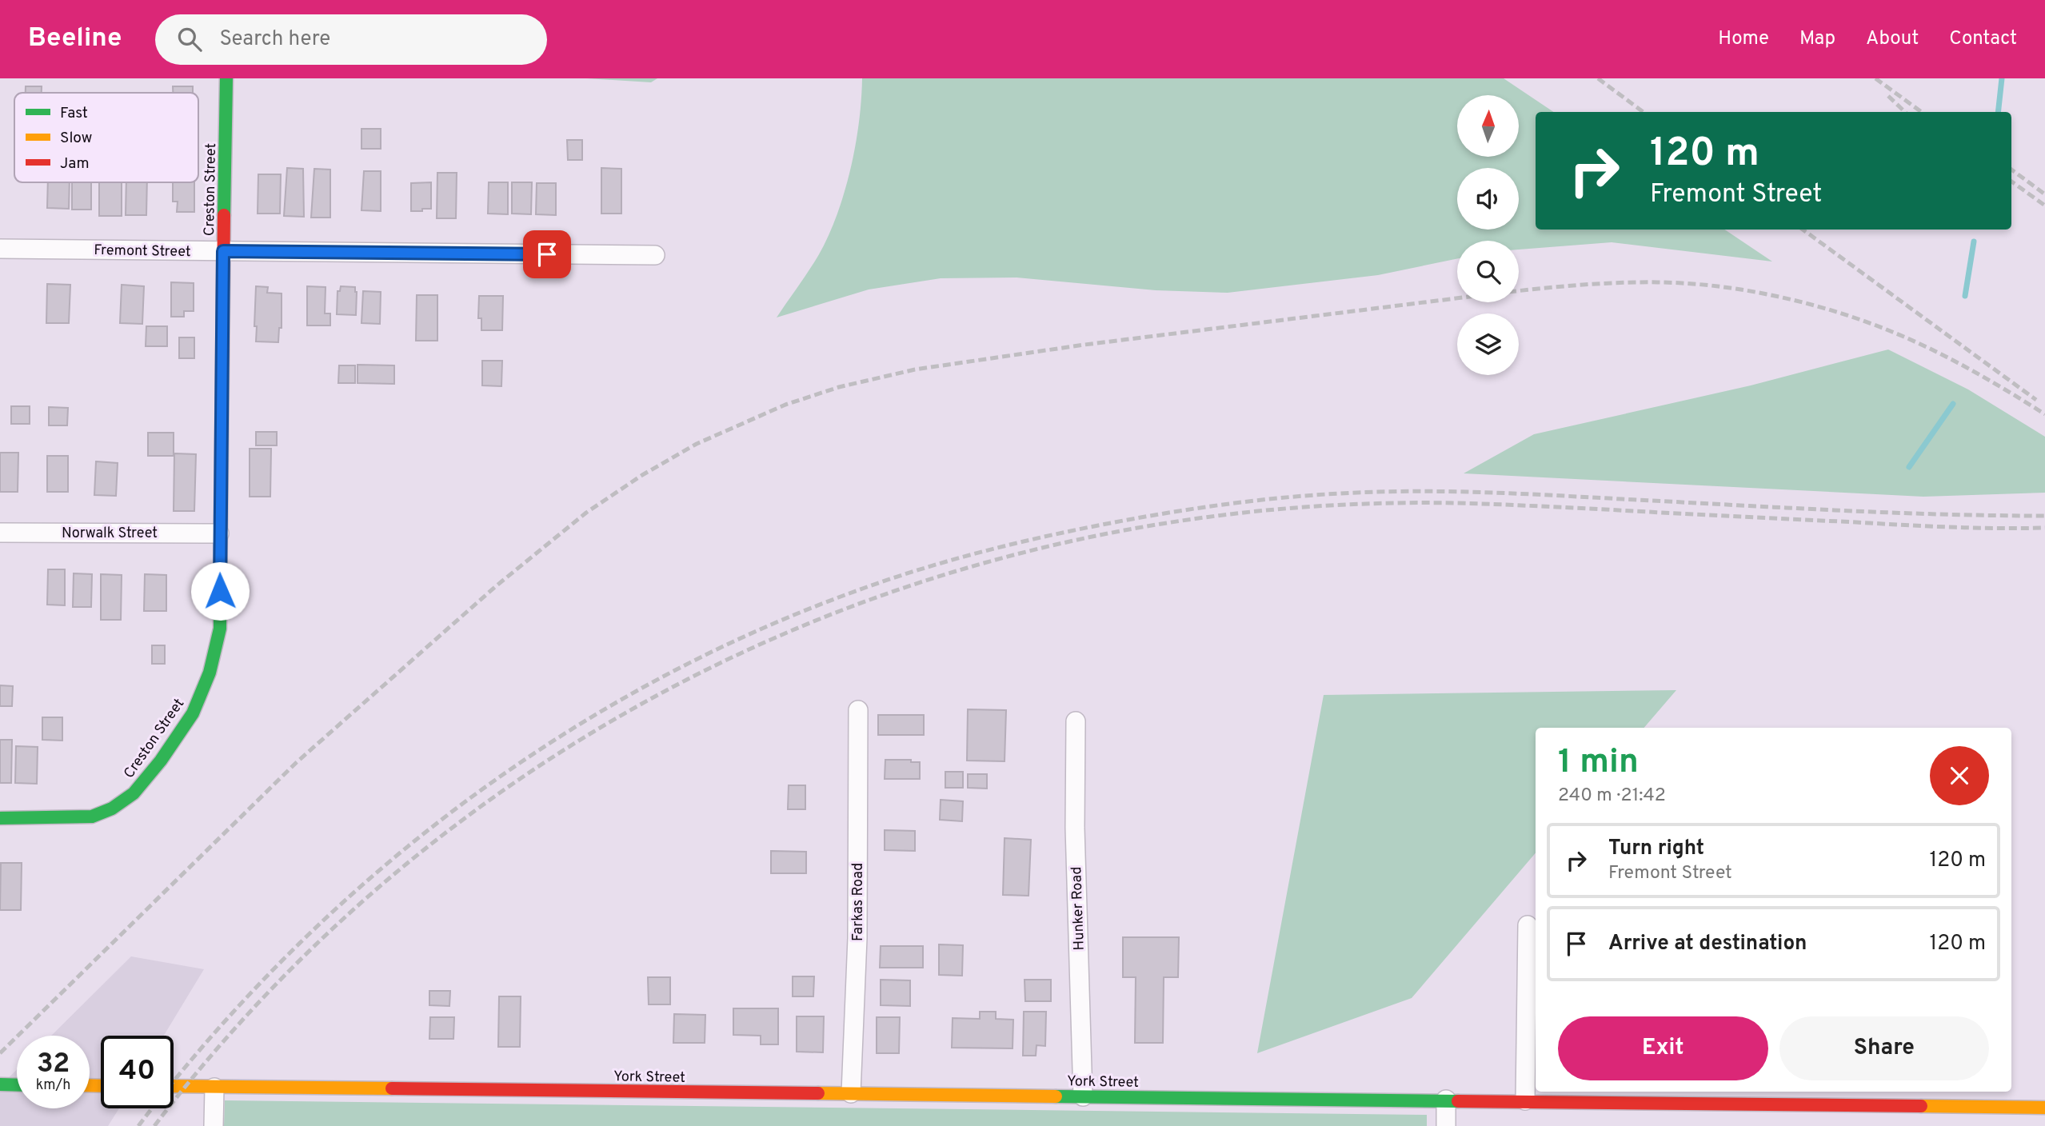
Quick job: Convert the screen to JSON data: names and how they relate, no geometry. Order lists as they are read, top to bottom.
{
  "streets": {
    "street": [
      "Creston Street",
      "Fremont Street",
      "Norwalk Street",
      "Farkas Road",
      "Hunker Road",
      "York Street"
    ]
  },
  "crossings": [
    ["Creston Street", "Fremont Street"],
    ["Creston Street", "Norwalk Street"],
    ["Farkas Road", "York Street"],
    ["Hunker Road", "York Street"]
  ],
  "legend": ["Fast", "Slow", "Jam"],
  "north": "top",
  "page": {
    "header": "Beeline",
    "search": "Search here",
    "nav": [
      "Home",
      "Map",
      "About",
      "Contact"
    ],
    "turn": ["120 m", "Fremont Street"],
    "heading": ["1 min", "240 m · 21:42"],
    "list": [
      {
        "name": "Turn right",
        "note": "Fremont Street",
        "value": "120 m"
      },
      {
        "name": "Arrive at destination",
        "value": "120 m"
      }
    ],
    "buttons": ["Exit", "Share"],
    "speed": "32 km/h",
    "limit": "40"
  }
}
